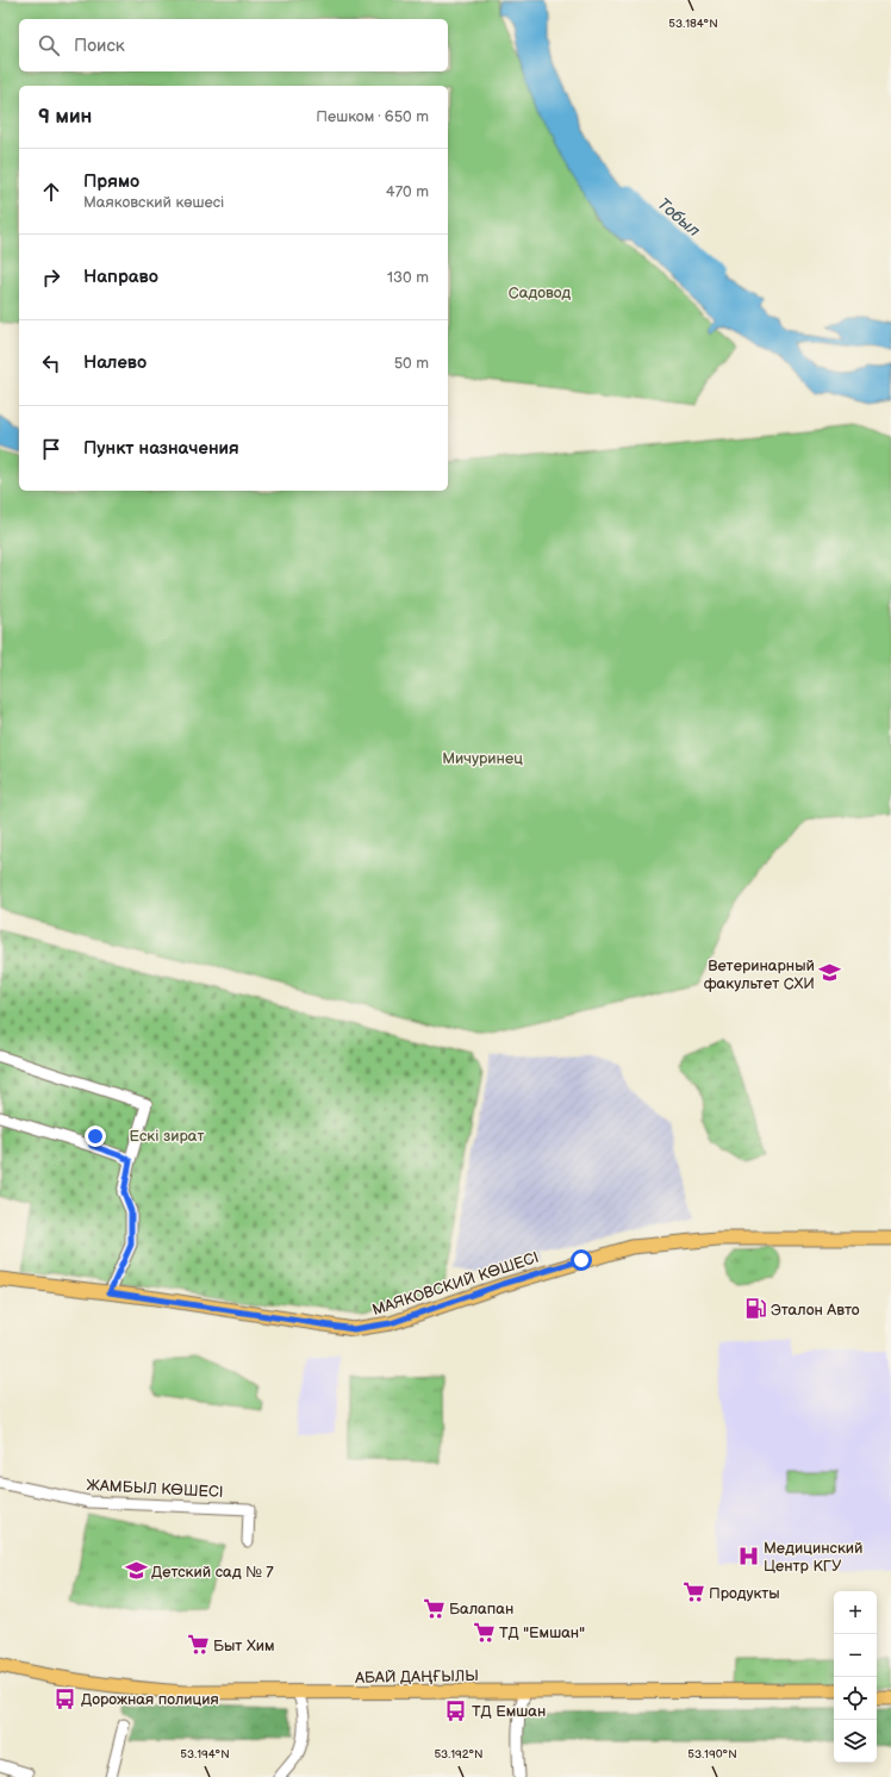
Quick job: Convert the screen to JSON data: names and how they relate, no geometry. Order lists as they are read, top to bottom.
{
  "streets": {
    "main road": ["МАЯКОВСКИЙ КӨШЕСІ", "АБАЙ ДАҢҒЫЛЫ"],
    "street": ["ЖАМБЫЛ КӨШЕСІ"]
  },
  "water": ["Тобыл"],
  "parks": ["Садовод", "Мичуринец", "Ескі зират"],
  "places": {
    "school or university": ["Ветеринарный факультет СХИ", "Детский сад № 7"],
    "fuel station": ["Эталон Авто"],
    "hospital": ["Медицинский Центр КГУ"],
    "supermarket": [
      "Продукты",
      "Балапан",
      "ТД \"Емшан\"",
      "Быт Хим"
    ],
    "bus stop": ["Дорожная полиция", "ТД Емшан"]
  },
  "page": {
    "search": "Поиск",
    "heading": ["9 мин", "Пешком · 650 m"],
    "list": [
      ["Прямо", "Маяковский көшесі", "470 m"],
      ["Направо", "130 m"],
      ["Налево", "50 m"],
      "Пункт назначения"
    ],
    "map_buttons": ["+", "−"]
  },
  "coordinates": [
    "53.184°N",
    "53.194°N",
    "53.192°N",
    "53.190°N"
  ]
}
